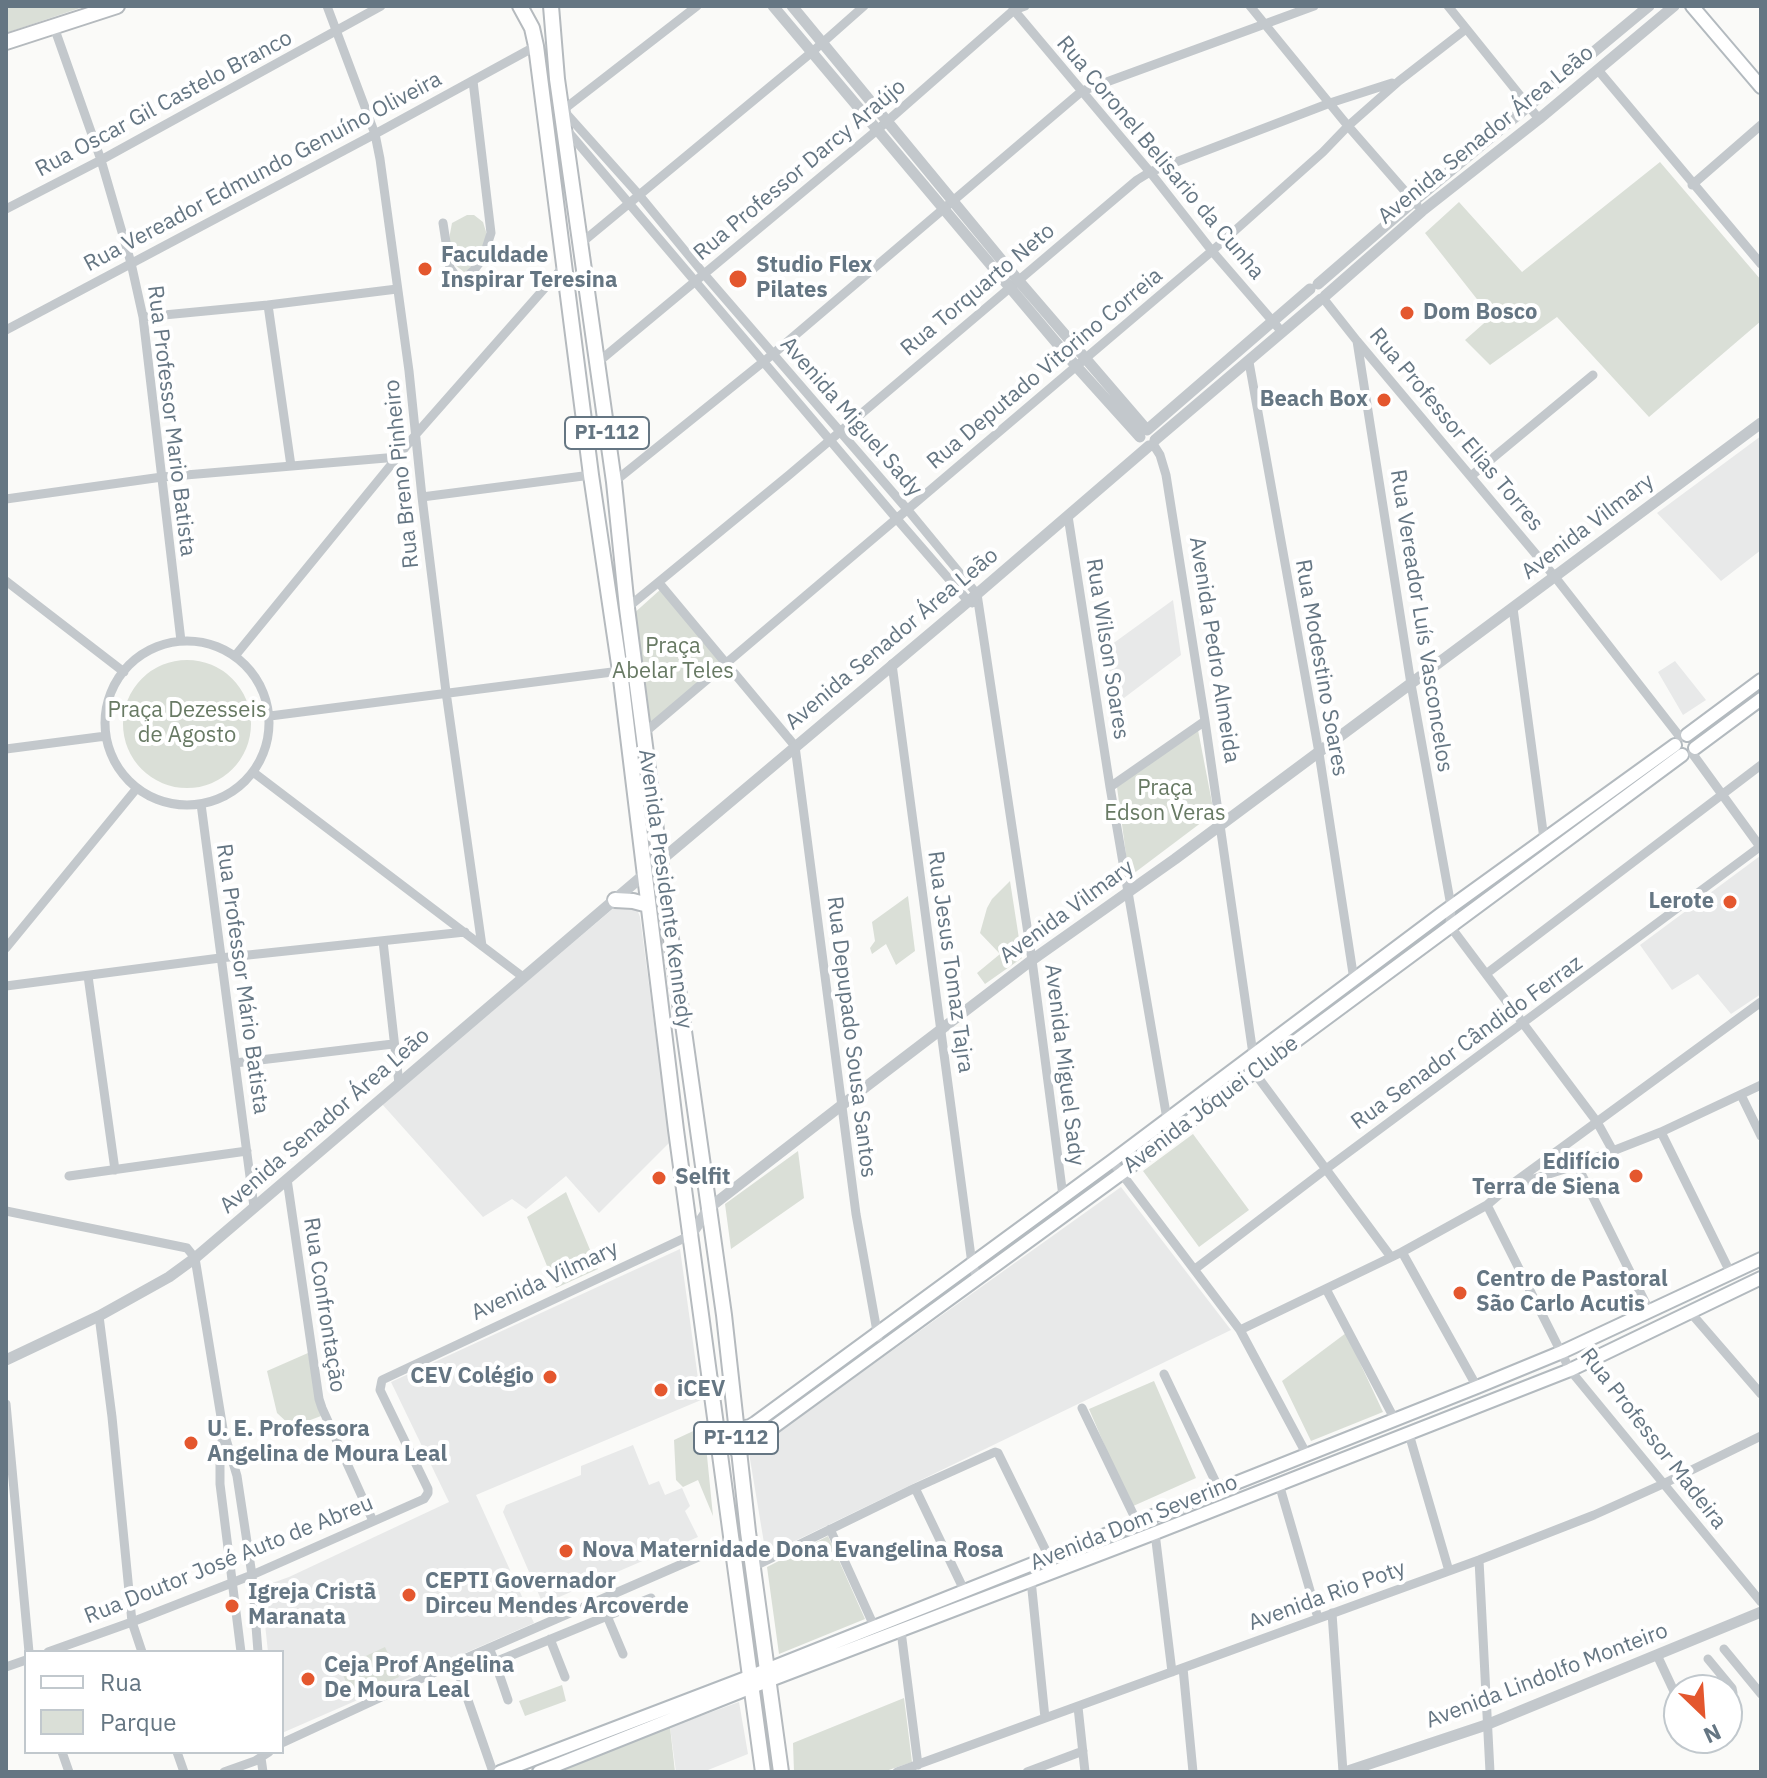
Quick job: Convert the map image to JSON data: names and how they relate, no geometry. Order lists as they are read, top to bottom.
{
  "streets": {
    "main road": [
      "PI-112",
      "Avenida Presidente Kennedy",
      "Avenida Jóquei Clube",
      "Avenida Dom Severino"
    ],
    "street": [
      "Rua Oscar Gil Castelo Branco",
      "Avenida Senador Área Leão",
      "Rua Coronel Belisario da Cunha",
      "Rua Professor Darcy Araújo",
      "Rua Vereador Edmundo Genuíno Oliveira",
      "Rua Torquarto Neto",
      "Rua Deputado Vitorino Correia",
      "Avenida Miguel Sady",
      "Rua Professor Mario Batista",
      "Rua Professor Elias Torres",
      "Rua Breno Pinheiro",
      "Avenida Vilmary",
      "Rua Vereador Luís Vasconcelos",
      "Rua Wilson Soares",
      "Avenida Pedro Almeida",
      "Rua Modestino Soares",
      "Rua Jesus Tomaz Tajra",
      "Rua Professor Mário Batista",
      "Rua Depupado Sousa Santos",
      "Rua Senador Cândido Ferraz",
      "Rua Confrontação",
      "Rua Professor Madeira",
      "Rua Doutor José Auto de Abreu",
      "Avenida Rio Poty",
      "Avenida Lindolfo Monteiro"
    ]
  },
  "crossings": [
    ["Rua Oscar Gil Castelo Branco", "Rua Professor Mario Batista"],
    ["Rua Oscar Gil Castelo Branco", "Rua Breno Pinheiro"],
    ["Avenida Senador Área Leão", "Rua Coronel Belisario da Cunha"],
    ["Avenida Senador Área Leão", "Avenida Miguel Sady"],
    ["Avenida Senador Área Leão", "Rua Professor Elias Torres"],
    ["Avenida Senador Área Leão", "Rua Wilson Soares"],
    ["Avenida Senador Área Leão", "Avenida Pedro Almeida"],
    ["Avenida Senador Área Leão", "Rua Modestino Soares"],
    ["Avenida Senador Área Leão", "Avenida Presidente Kennedy"],
    ["Avenida Senador Área Leão", "Rua Jesus Tomaz Tajra"],
    ["Avenida Senador Área Leão", "Rua Professor Mário Batista"],
    ["Avenida Senador Área Leão", "Rua Depupado Sousa Santos"],
    ["Avenida Senador Área Leão", "Rua Confrontação"],
    ["Rua Coronel Belisario da Cunha", "Rua Professor Darcy Araújo"],
    ["Rua Coronel Belisario da Cunha", "Rua Torquarto Neto"],
    ["Rua Coronel Belisario da Cunha", "Rua Deputado Vitorino Correia"],
    ["Rua Professor Darcy Araújo", "Avenida Miguel Sady"],
    ["Rua Professor Darcy Araújo", "Avenida Pedro Almeida"],
    ["Rua Professor Darcy Araújo", "Avenida Presidente Kennedy"],
    ["Rua Vereador Edmundo Genuíno Oliveira", "Rua Professor Mario Batista"],
    ["Rua Vereador Edmundo Genuíno Oliveira", "Rua Breno Pinheiro"],
    ["Rua Vereador Edmundo Genuíno Oliveira", "Avenida Presidente Kennedy"],
    ["Rua Torquarto Neto", "Rua Deputado Vitorino Correia"],
    ["Rua Torquarto Neto", "Avenida Miguel Sady"],
    ["Rua Torquarto Neto", "Avenida Pedro Almeida"],
    ["Rua Torquarto Neto", "Avenida Presidente Kennedy"],
    ["Rua Deputado Vitorino Correia", "Avenida Miguel Sady"],
    ["Rua Deputado Vitorino Correia", "Avenida Pedro Almeida"],
    ["Rua Deputado Vitorino Correia", "Avenida Presidente Kennedy"],
    ["Avenida Miguel Sady", "Avenida Vilmary"],
    ["Avenida Miguel Sady", "Avenida Presidente Kennedy"],
    ["Avenida Miguel Sady", "Avenida Jóquei Clube"],
    ["Rua Professor Mario Batista", "Rua Professor Mário Batista"],
    ["Rua Professor Elias Torres", "Avenida Vilmary"],
    ["Rua Professor Elias Torres", "Rua Vereador Luís Vasconcelos"],
    ["Rua Professor Elias Torres", "Rua Senador Cândido Ferraz"],
    ["Rua Professor Elias Torres", "Avenida Jóquei Clube"],
    ["PI-112", "Avenida Presidente Kennedy"],
    ["PI-112", "Avenida Dom Severino"],
    ["Avenida Vilmary", "Rua Vereador Luís Vasconcelos"],
    ["Avenida Vilmary", "Rua Wilson Soares"],
    ["Avenida Vilmary", "Avenida Pedro Almeida"],
    ["Avenida Vilmary", "Rua Modestino Soares"],
    ["Avenida Vilmary", "Avenida Presidente Kennedy"],
    ["Avenida Vilmary", "Rua Jesus Tomaz Tajra"],
    ["Avenida Vilmary", "Rua Depupado Sousa Santos"],
    ["Avenida Vilmary", "Rua Doutor José Auto de Abreu"],
    ["Rua Vereador Luís Vasconcelos", "Avenida Jóquei Clube"],
    ["Rua Wilson Soares", "Avenida Jóquei Clube"],
    ["Avenida Pedro Almeida", "Avenida Jóquei Clube"],
    ["Rua Modestino Soares", "Avenida Jóquei Clube"],
    ["Avenida Presidente Kennedy", "Avenida Jóquei Clube"],
    ["Avenida Presidente Kennedy", "Avenida Dom Severino"],
    ["Rua Jesus Tomaz Tajra", "Avenida Jóquei Clube"],
    ["Rua Depupado Sousa Santos", "Avenida Jóquei Clube"],
    ["Rua Confrontação", "Rua Doutor José Auto de Abreu"],
    ["Rua Professor Madeira", "Avenida Dom Severino"],
    ["Rua Professor Madeira", "Avenida Rio Poty"]
  ],
  "parks": ["Praça Abelar Teles", "Praça Dezesseis de Agosto", "Praça Edson Veras"],
  "places": [
    "Faculdade Inspirar Teresina",
    "Studio Flex Pilates",
    "Dom Bosco",
    "Beach Box",
    "Lerote",
    "Edifício Terra de Siena",
    "Selfit",
    "Centro de Pastoral São Carlo Acutis",
    "CEV Colégio",
    "iCEV",
    "U. E. Professora Angelina de Moura Leal",
    "Nova Maternidade Dona Evangelina Rosa",
    "CEPTI Governador Dirceu Mendes Arcoverde",
    "Igreja Cristã Maranata",
    "Ceja Prof Angelina De Moura Leal"
  ],
  "legend": ["Rua", "Parque"],
  "north": "bottom right"
}
